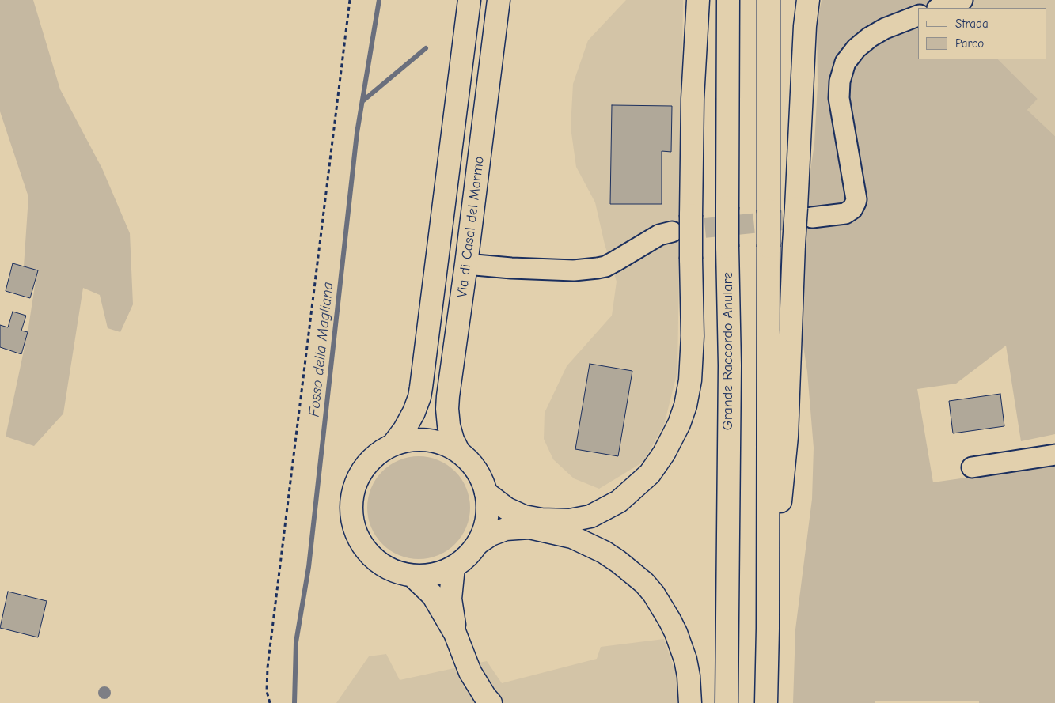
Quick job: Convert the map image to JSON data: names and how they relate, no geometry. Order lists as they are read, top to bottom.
{
  "streets": {
    "main road": ["Via di Casal del Marmo", "Grande Raccordo Anulare"]
  },
  "water": ["Fosso della Magliana"],
  "legend": ["Strada", "Parco"]
}
